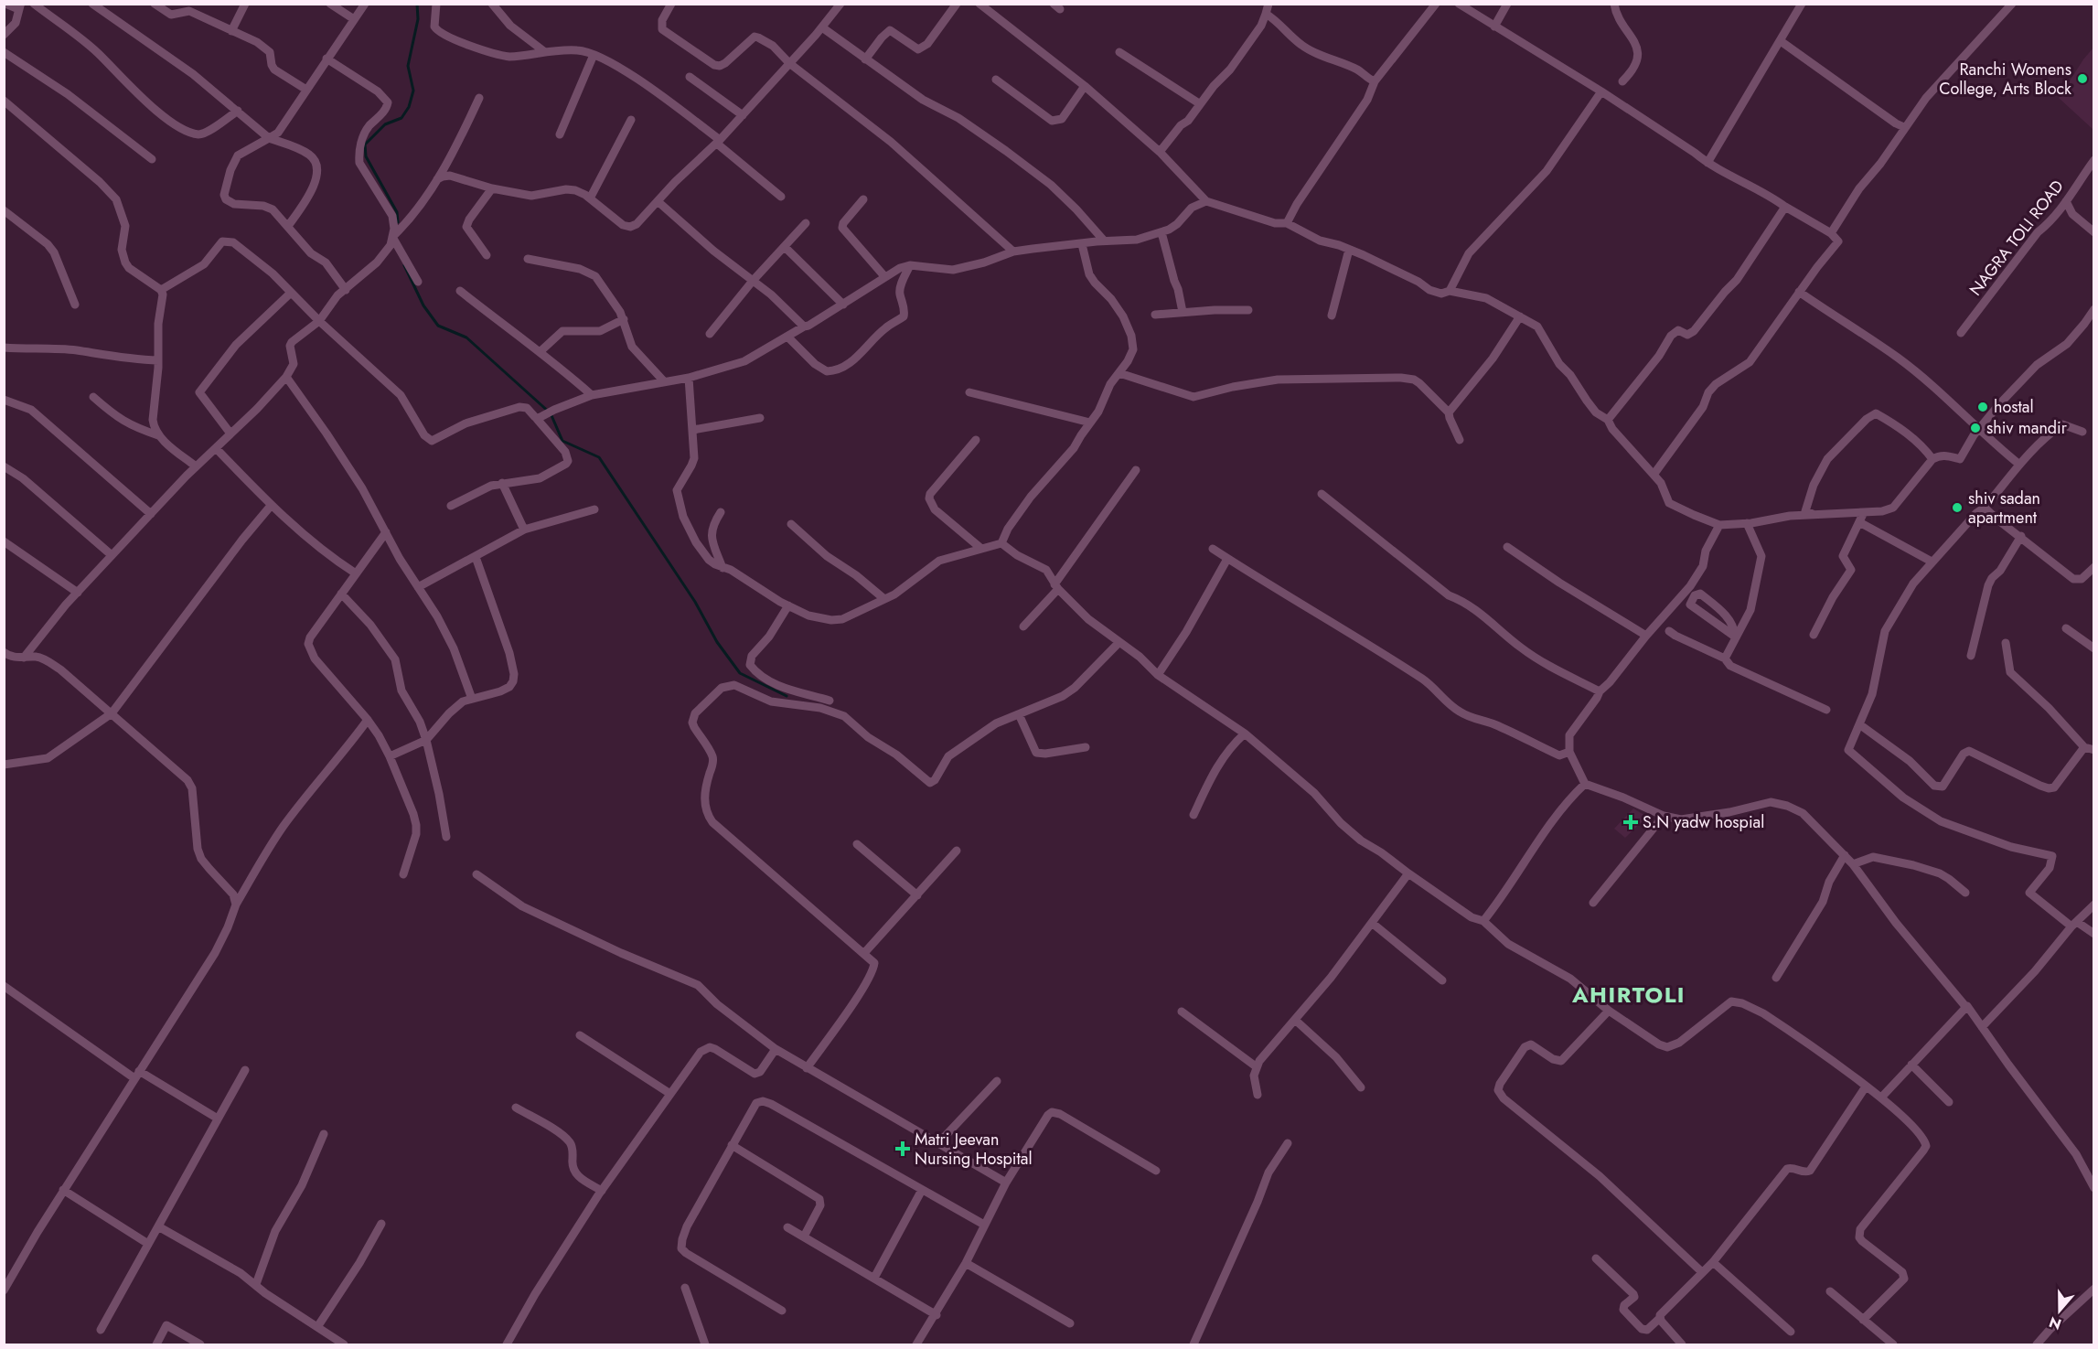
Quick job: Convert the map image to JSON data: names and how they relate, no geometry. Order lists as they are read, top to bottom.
{
  "streets": {
    "street": ["NAGRA TOLI ROAD"]
  },
  "districts": ["AHIRTOLI"],
  "places": {
    "other": [
      "Ranchi Womens College, Arts Block",
      "hostal",
      "shiv mandir",
      "shiv sadan apartment"
    ],
    "health": ["S.N yadw hospial", "Matri Jeevan Nursing Hospital"]
  },
  "north": "bottom"
}
